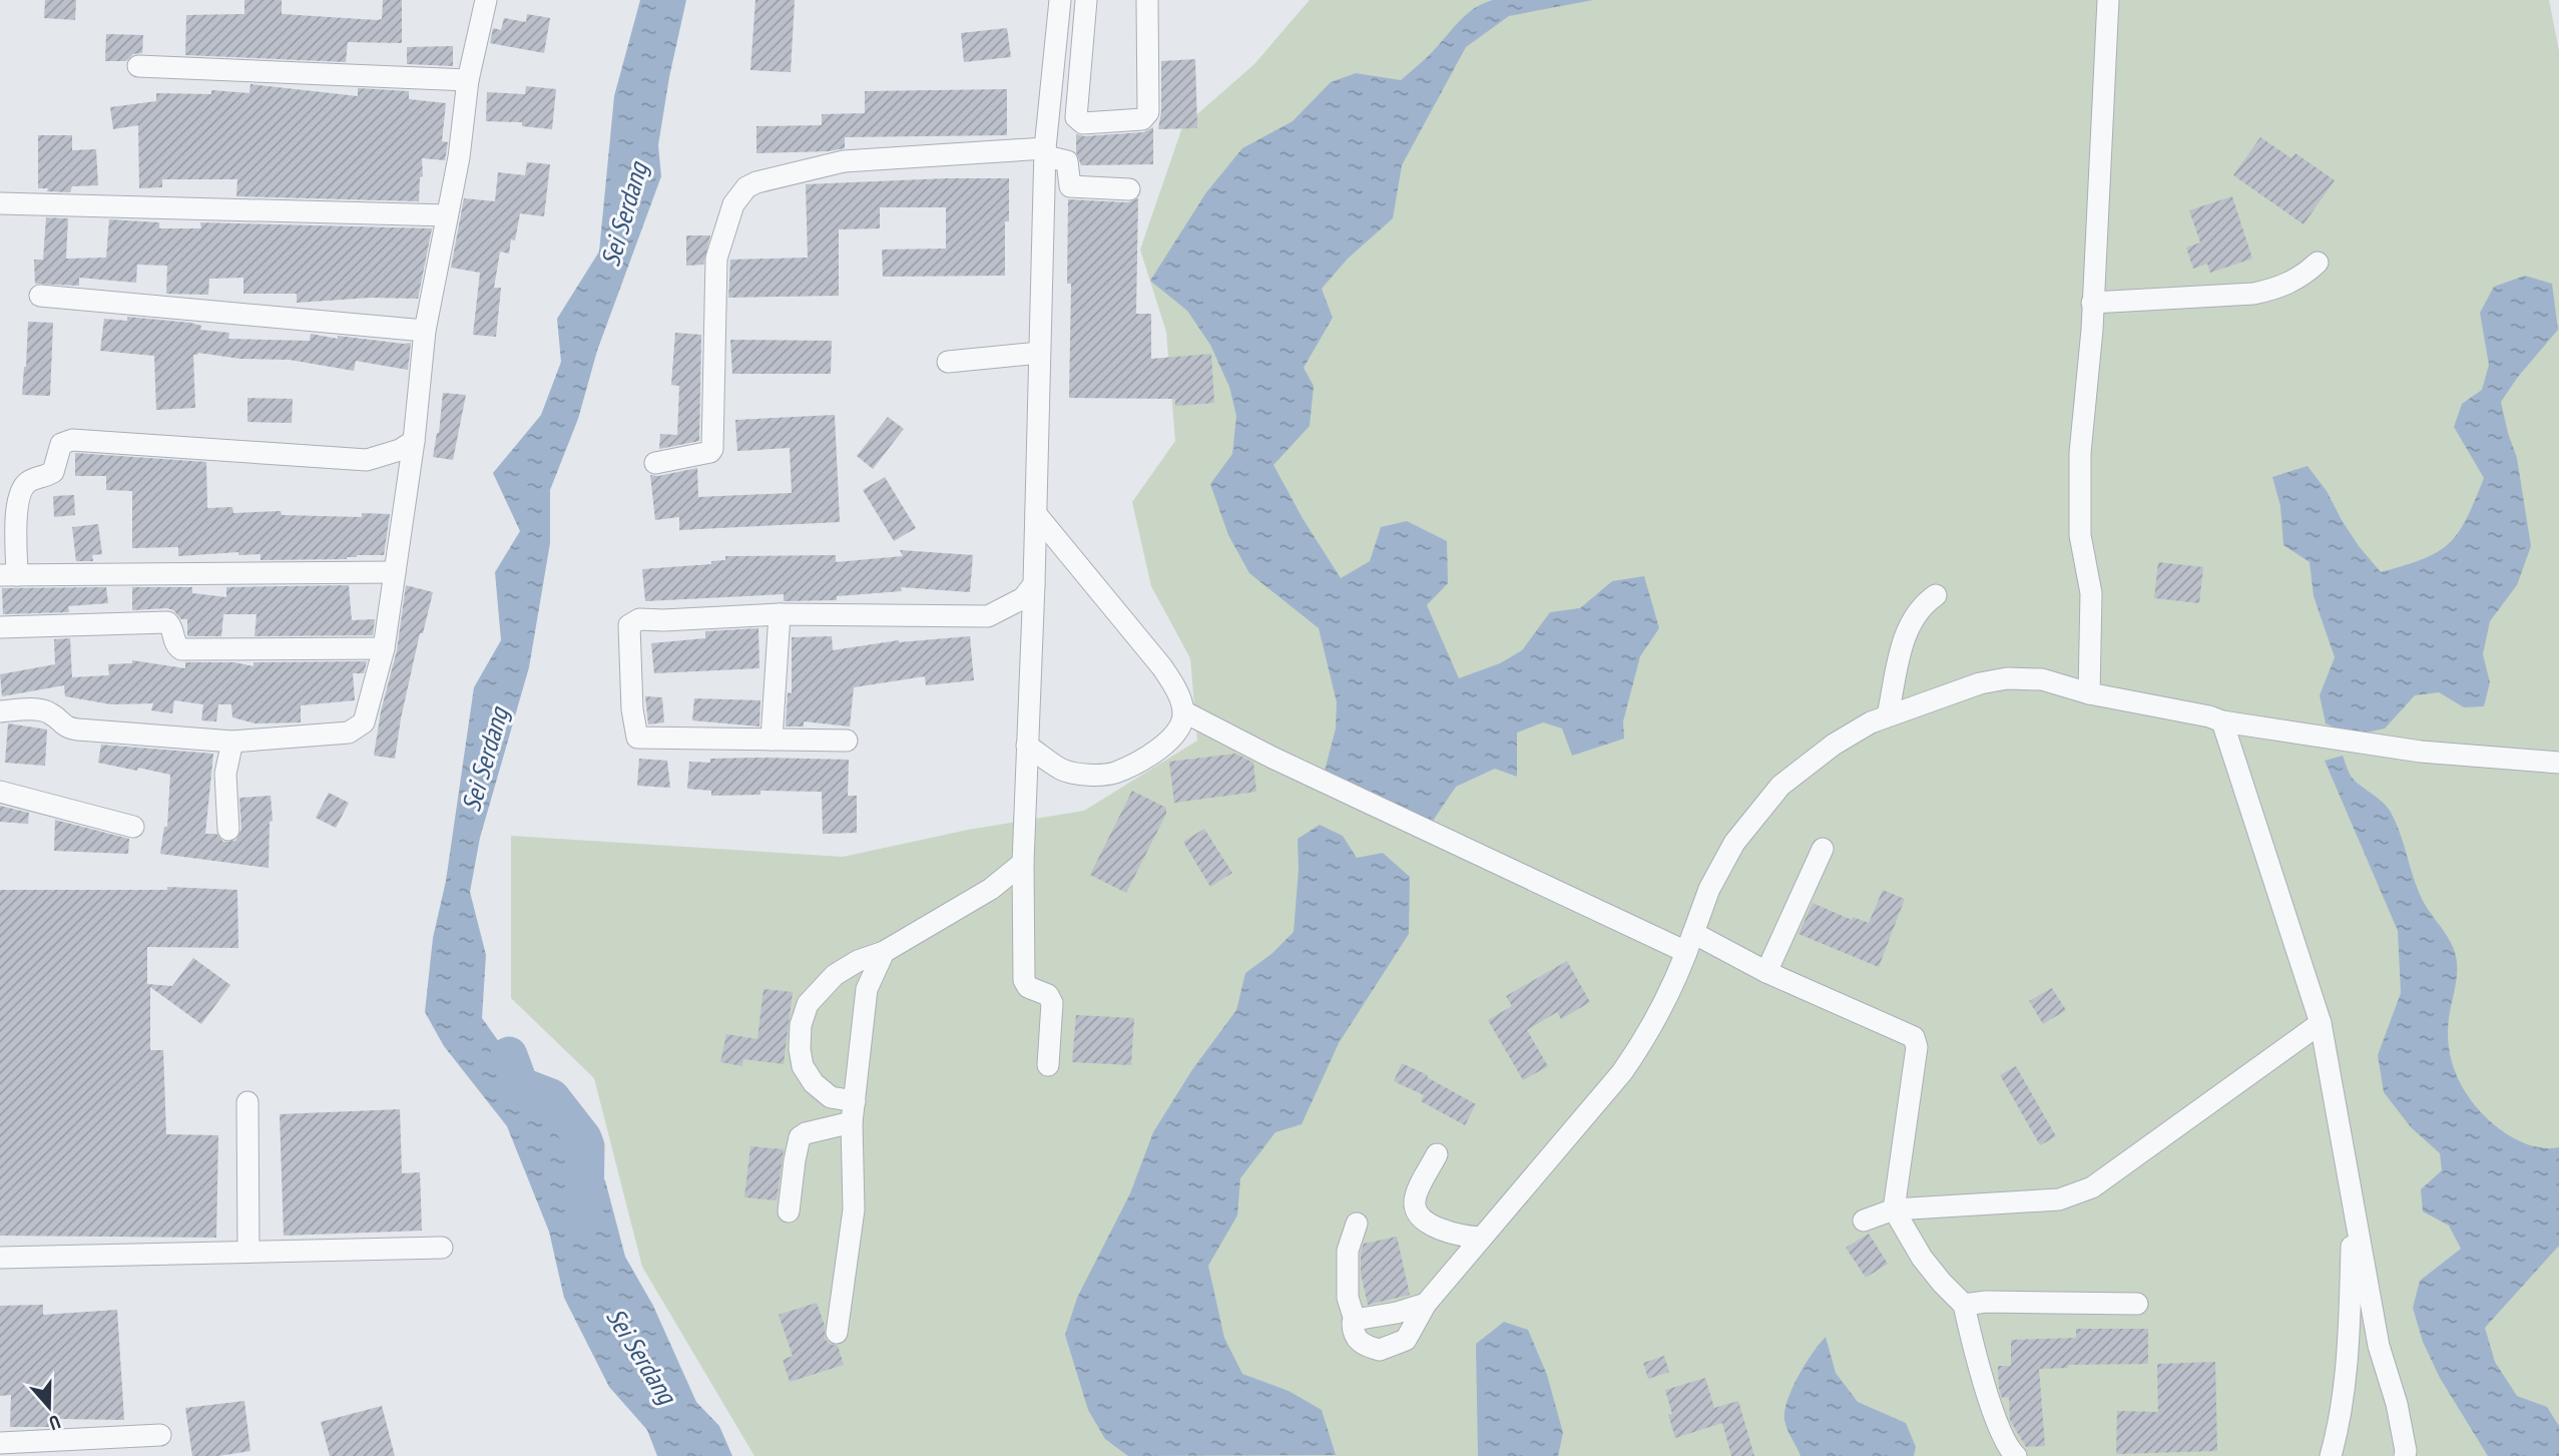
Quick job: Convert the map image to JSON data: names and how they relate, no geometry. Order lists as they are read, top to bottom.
{
  "water": ["Sei Serdang"],
  "north": "bottom"
}
